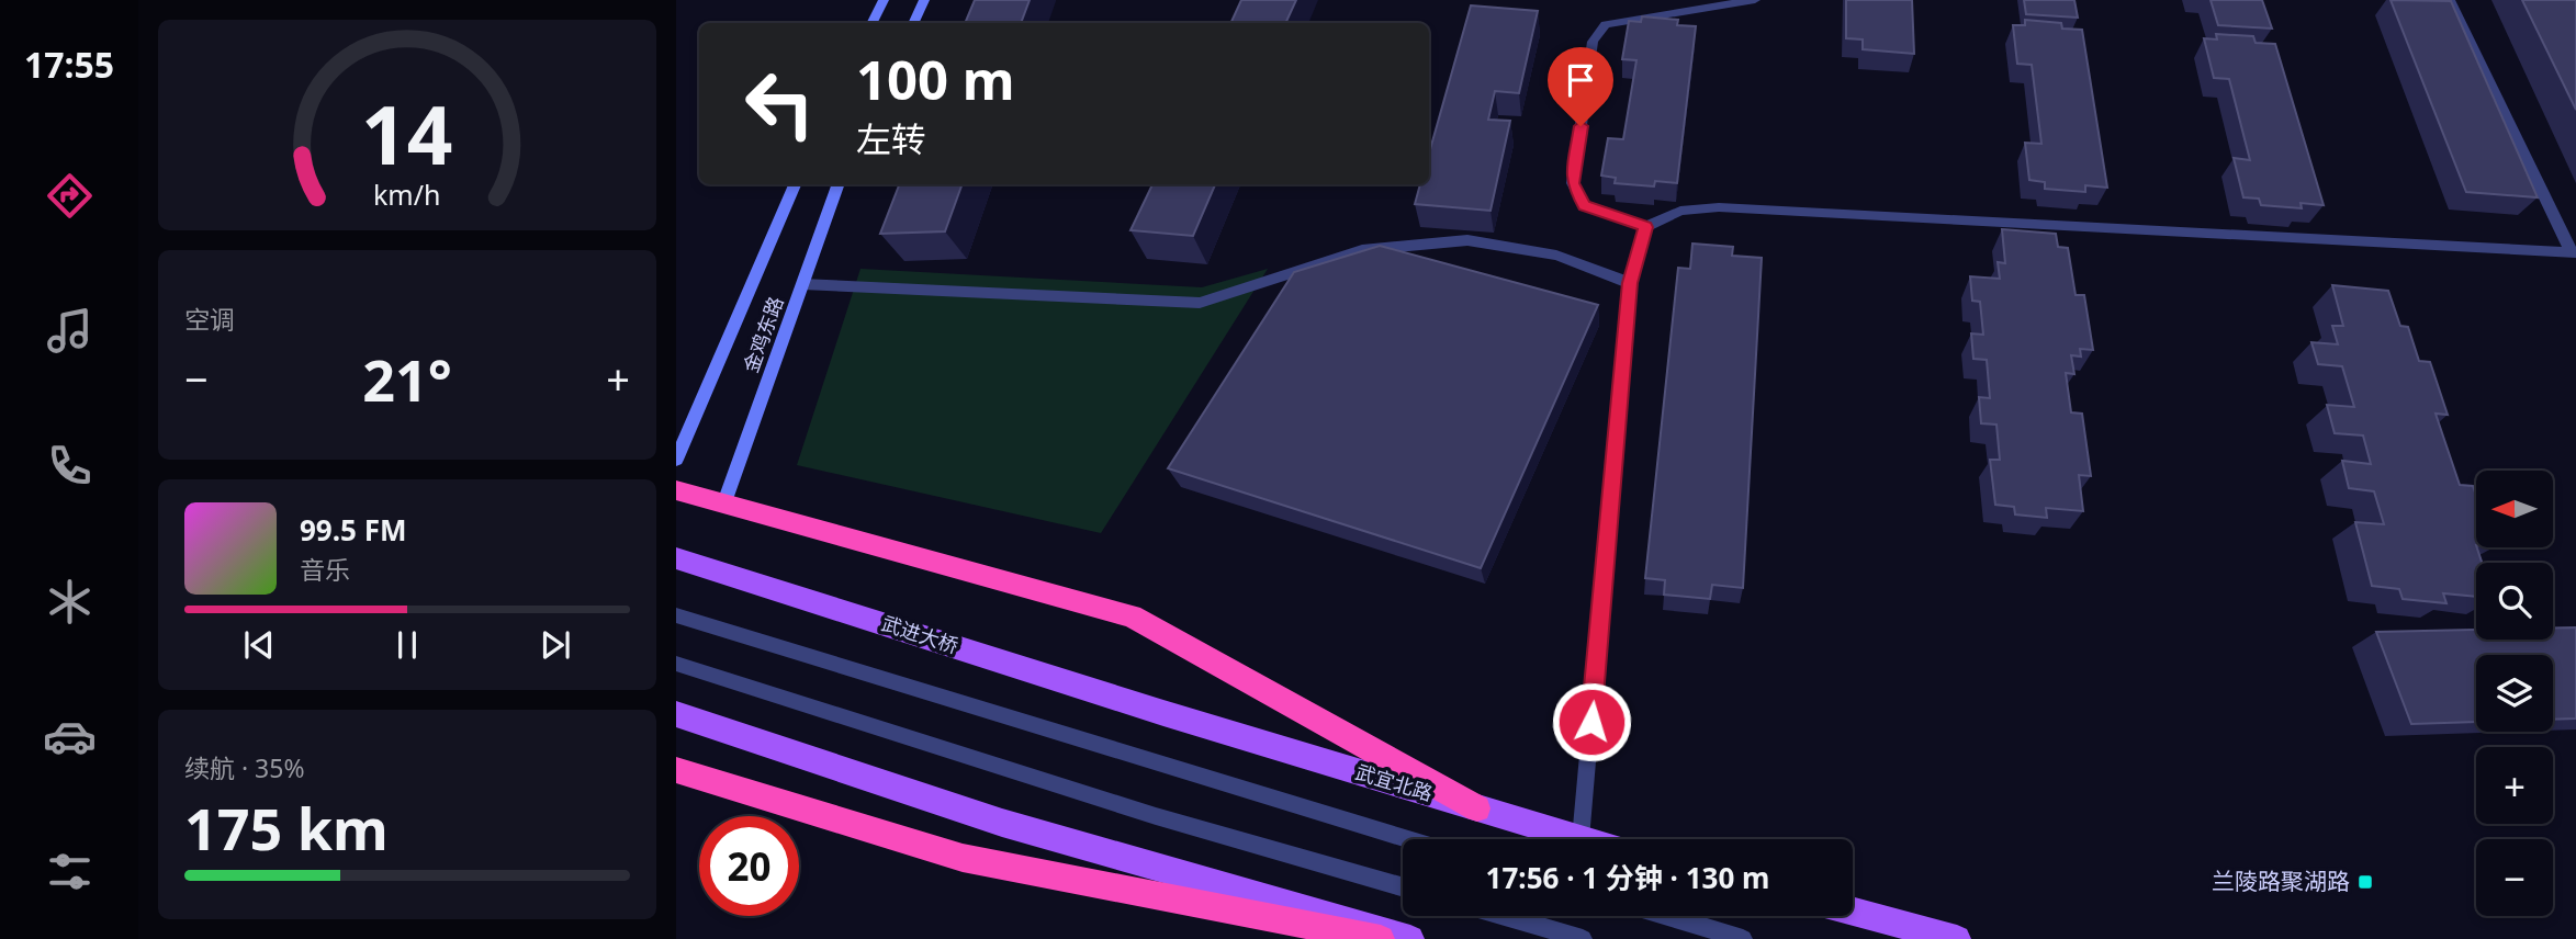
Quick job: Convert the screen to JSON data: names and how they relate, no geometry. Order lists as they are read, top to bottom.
{
  "streets": {
    "main road": ["武进大桥", "武宜北路"],
    "street": ["金鸡东路"]
  },
  "crossings": [
    ["武进大桥", "武宜北路"]
  ],
  "places": {
    "transit": ["兰陵路聚湖路"]
  },
  "north": "left",
  "page": {
    "tabs": "17:55",
    "turn": ["100 m", "左转"],
    "tile": [
      "空调",
      ["续航 · 35%", "175 km"]
    ],
    "heat": ["−", "21°", "+"],
    "map_buttons": ["+", "−"],
    "song": ["99.5 FM", "音乐"],
    "limit": "20",
    "trip": "17:56 · 1 分钟 · 130 m",
    "gauge": ["14", "km/h"]
  }
}
